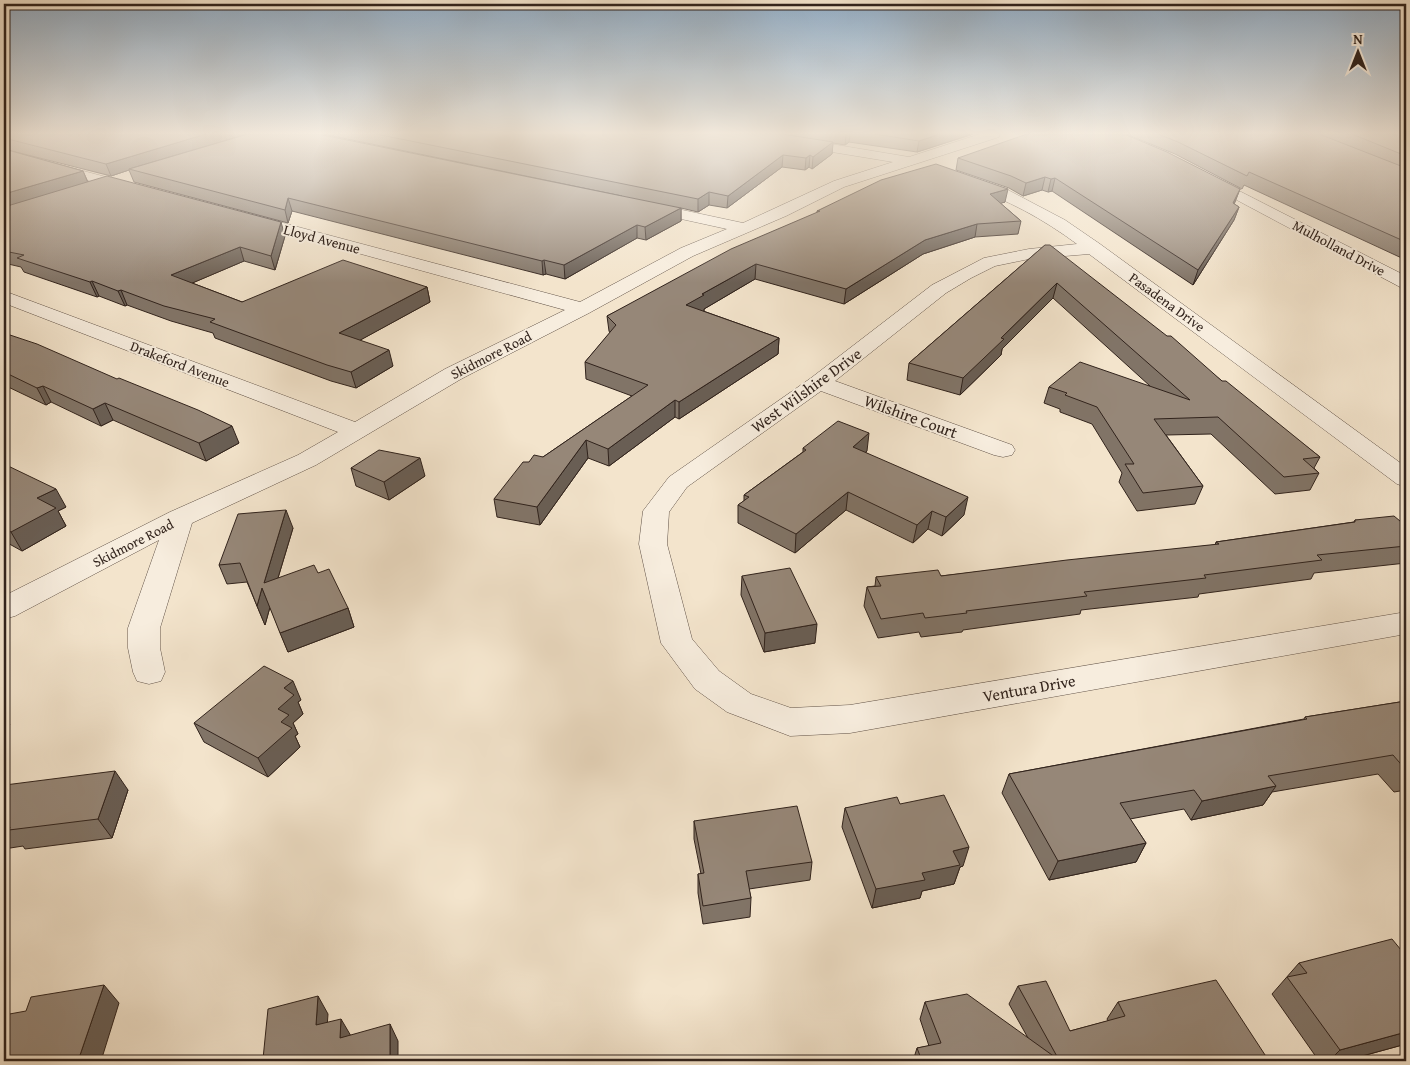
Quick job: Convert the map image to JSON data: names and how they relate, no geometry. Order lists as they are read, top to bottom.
{
  "streets": {
    "street": [
      "Lloyd Avenue",
      "Mulholland Drive",
      "Pasadena Drive",
      "Skidmore Road",
      "Drakeford Avenue",
      "West Wilshire Drive",
      "Wilshire Court",
      "Ventura Drive"
    ]
  },
  "crossings": [
    ["Lloyd Avenue", "Skidmore Road"],
    ["Pasadena Drive", "West Wilshire Drive"],
    ["Skidmore Road", "Drakeford Avenue"],
    ["West Wilshire Drive", "Wilshire Court"],
    ["West Wilshire Drive", "Ventura Drive"]
  ],
  "north": "top"
}
